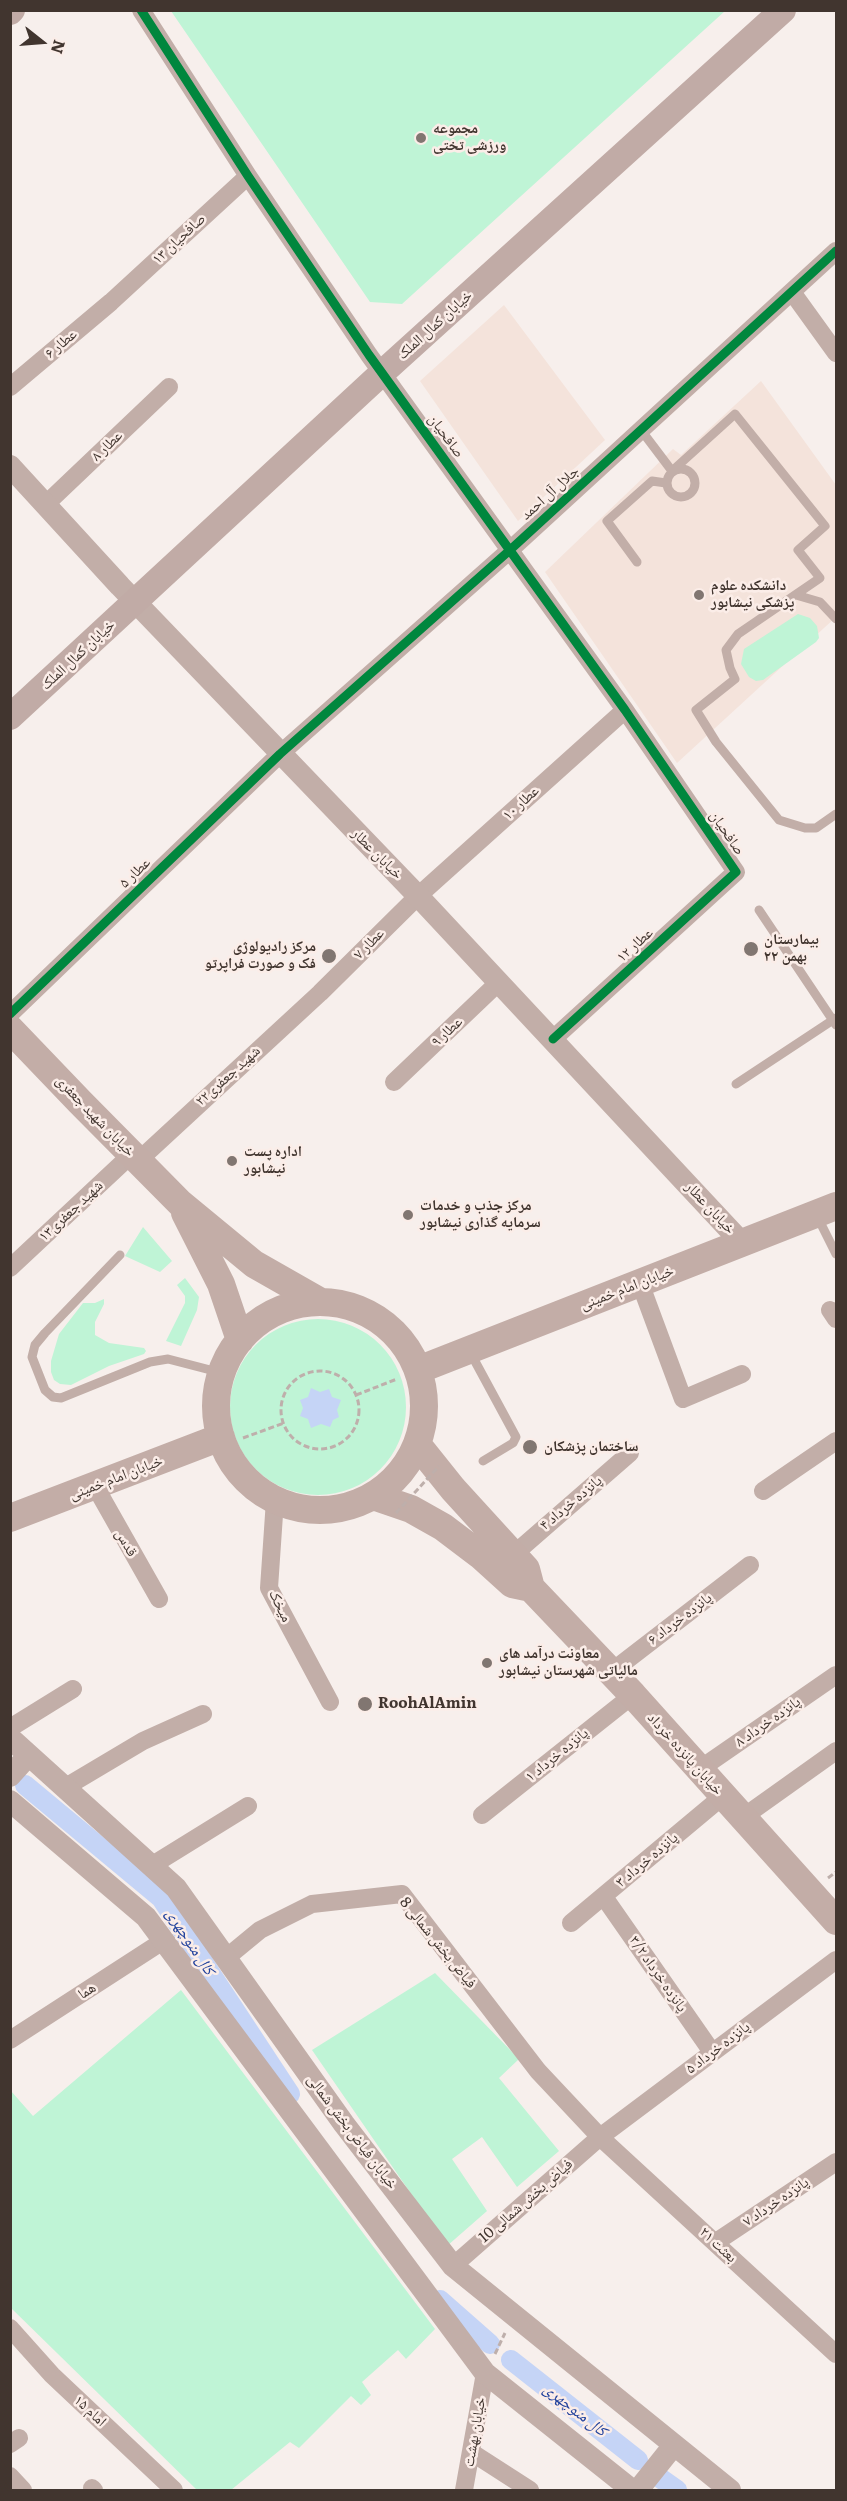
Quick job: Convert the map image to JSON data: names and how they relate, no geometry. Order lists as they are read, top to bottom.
{
  "streets": {
    "main road": [
      "خیابان کمال الملک",
      "خیابان شهید جعفری",
      "خیابان امام خمینی",
      "خیابان پانزده خرداد"
    ],
    "street": [
      "صافحیان ۱۳",
      "عطار ۶",
      "صافحیان",
      "عطار ۸",
      "جلال آل احمد",
      "عطار ۱۰",
      "خیابان عطار",
      "عطار ۵",
      "عطار ۷",
      "عطار ۱۲",
      "عطار ۹",
      "شهید جعفری۲۲",
      "شهید جعفری۱۳",
      "پانزده خرداد ۴",
      "قدس",
      "میخک",
      "پانزده خرداد ۶",
      "پانزده خرداد ۸",
      "پانزده خرداد ۱",
      "پانزده خرداد ۳",
      "فیاض بخش شمالی 8",
      "پانزده خرداد ۳/۲",
      "هما",
      "پانزده خرداد ۵",
      "خیابان فیاض بخش شمالی",
      "فیاض بخش شمالی 10",
      "پانزده خرداد ۷",
      "بعثت ۲۱",
      "امام ۱۵",
      "خیابان بهشت"
    ]
  },
  "crossings": [
    ["صافحیان ۱۳", "عطار ۶"],
    ["صافحیان ۱۳", "صافحیان"],
    ["خیابان کمال الملک", "صافحیان"],
    ["خیابان کمال الملک", "خیابان عطار"],
    ["صافحیان", "جلال آل احمد"],
    ["صافحیان", "عطار ۱۰"],
    ["صافحیان", "عطار ۱۲"],
    ["عطار ۸", "خیابان عطار"],
    ["جلال آل احمد", "خیابان عطار"],
    ["جلال آل احمد", "عطار ۵"],
    ["عطار ۱۰", "خیابان عطار"],
    ["عطار ۱۰", "عطار ۷"],
    ["خیابان عطار", "عطار ۵"],
    ["خیابان عطار", "عطار ۷"],
    ["خیابان عطار", "عطار ۱۲"],
    ["خیابان عطار", "عطار ۹"],
    ["خیابان عطار", "خیابان امام خمینی"],
    ["عطار ۷", "شهید جعفری۲۲"],
    ["شهید جعفری۲۲", "خیابان شهید جعفری"],
    ["شهید جعفری۲۲", "شهید جعفری۱۳"],
    ["خیابان شهید جعفری", "شهید جعفری۱۳"],
    ["خیابان امام خمینی", "قدس"],
    ["پانزده خرداد ۴", "خیابان پانزده خرداد"],
    ["پانزده خرداد ۶", "خیابان پانزده خرداد"],
    ["پانزده خرداد ۸", "خیابان پانزده خرداد"],
    ["خیابان پانزده خرداد", "پانزده خرداد ۱"],
    ["خیابان پانزده خرداد", "پانزده خرداد ۳"],
    ["پانزده خرداد ۳", "پانزده خرداد ۳/۲"],
    ["فیاض بخش شمالی 8", "پانزده خرداد ۵"],
    ["فیاض بخش شمالی 8", "خیابان فیاض بخش شمالی"],
    ["فیاض بخش شمالی 8", "فیاض بخش شمالی 10"],
    ["فیاض بخش شمالی 8", "بعثت ۲۱"],
    ["پانزده خرداد ۳/۲", "پانزده خرداد ۵"],
    ["پانزده خرداد ۵", "فیاض بخش شمالی 10"],
    ["پانزده خرداد ۵", "بعثت ۲۱"],
    ["خیابان فیاض بخش شمالی", "فیاض بخش شمالی 10"],
    ["فیاض بخش شمالی 10", "بعثت ۲۱"],
    ["پانزده خرداد ۷", "بعثت ۲۱"]
  ],
  "water": ["کال منوچهری"],
  "places": [
    "مجموعه ورزشی تختی",
    "دانشکده علوم پزشکی نیشابور",
    "بیمارستان ۲۲ بهمن",
    "مرکز رادیولوژی فک و صورت فراپرتو",
    "اداره پست نیشابور",
    "مرکز جذب و خدمات سرمایه گذاری نیشابور",
    "ساختمان پزشکان",
    "معاونت درآمد های مالیاتی شهرستان نیشابور",
    "RoohAlAmin"
  ],
  "north": "right"
}
